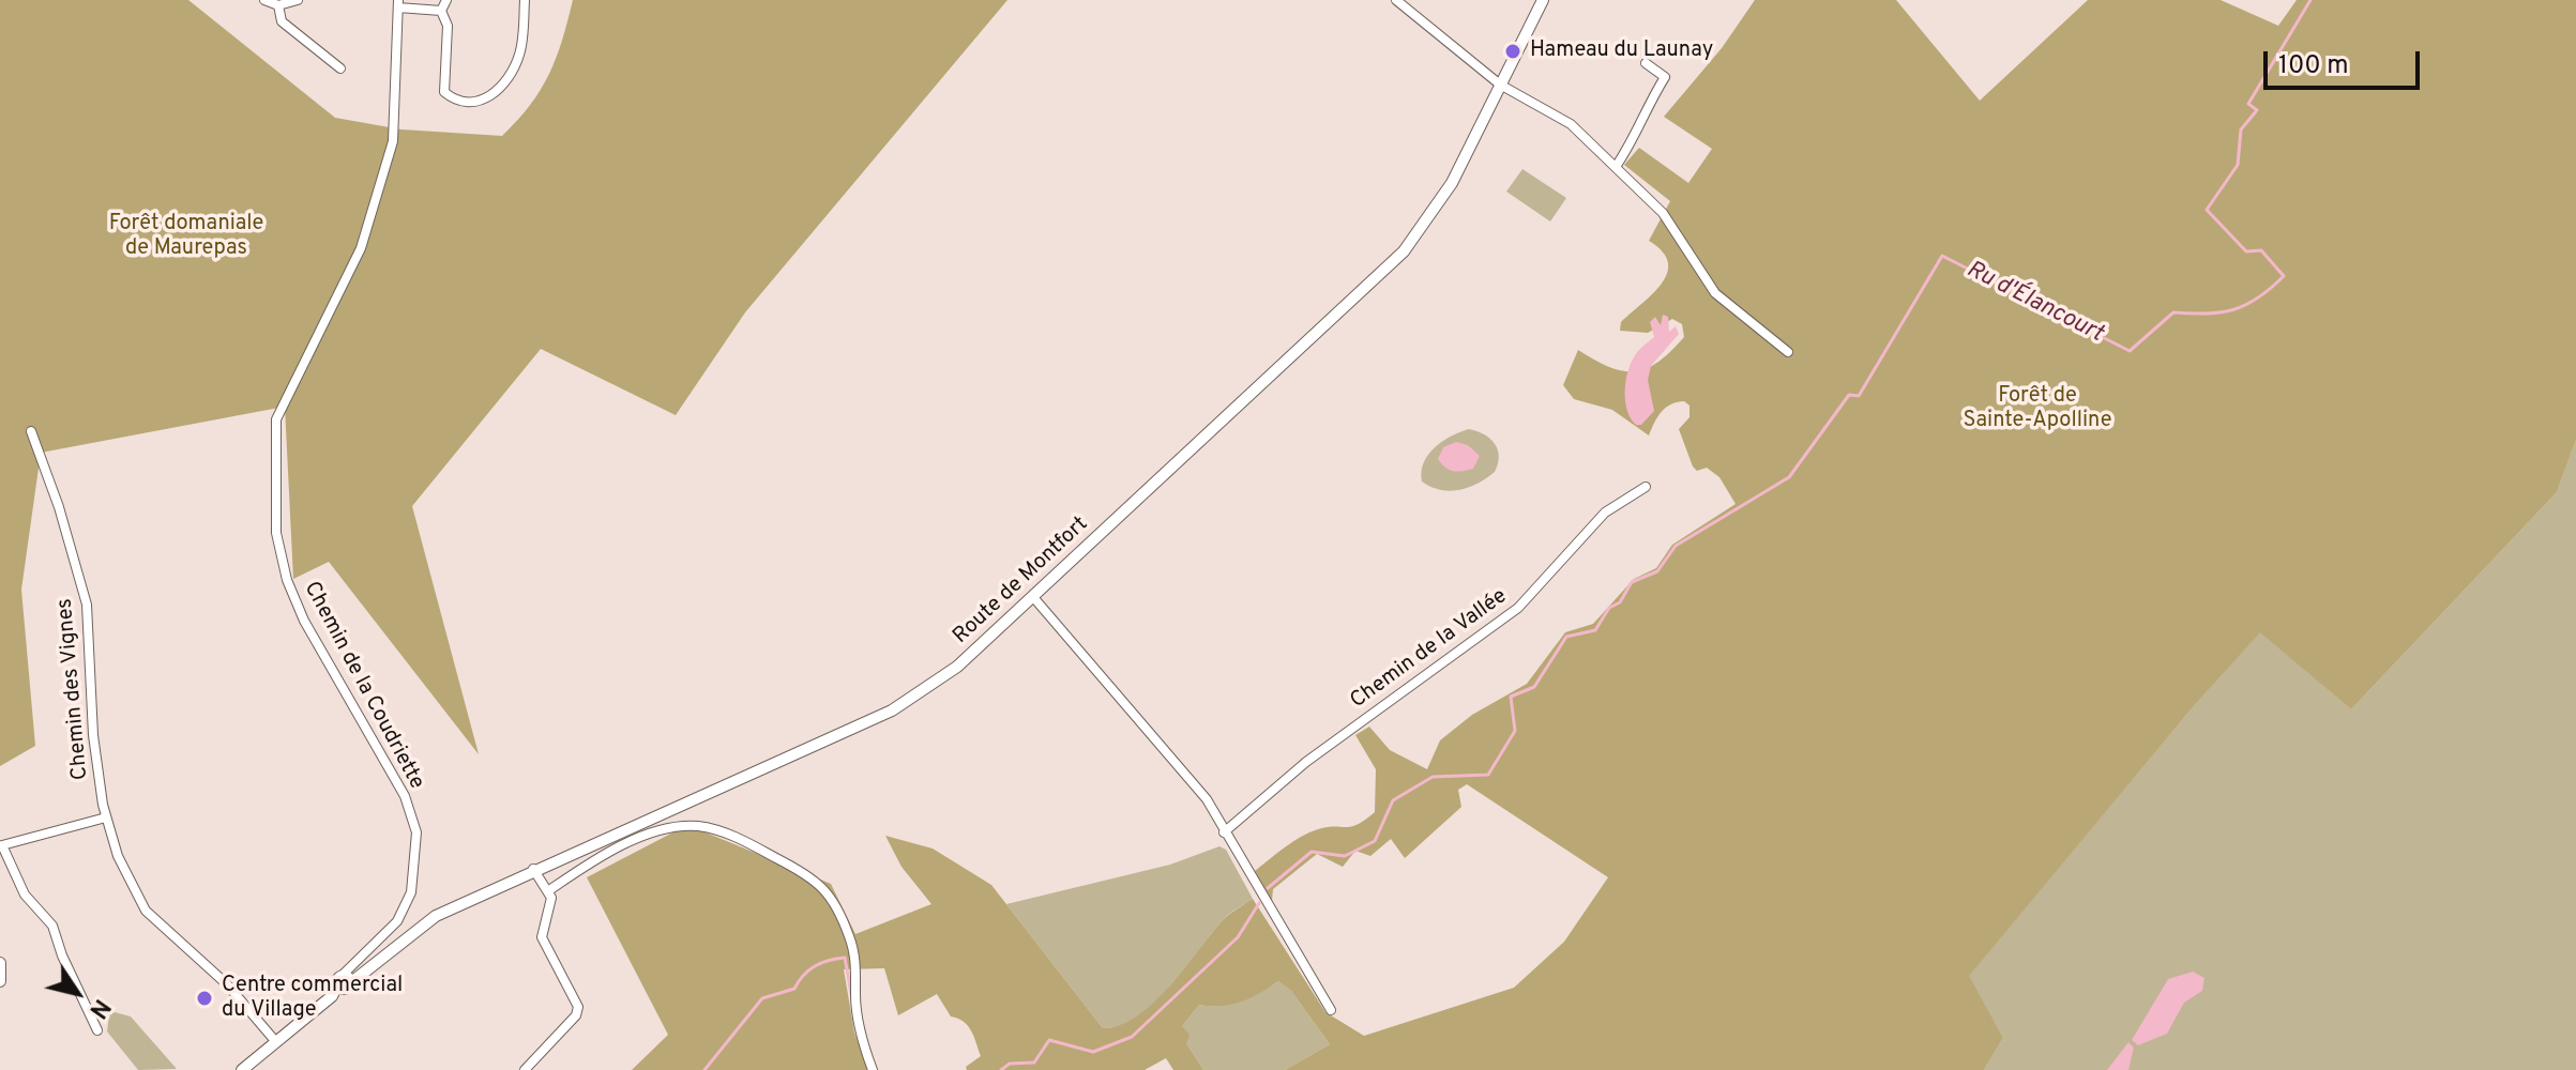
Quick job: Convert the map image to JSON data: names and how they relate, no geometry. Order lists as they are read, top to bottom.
{
  "streets": {
    "street": [
      "Route de Montfort",
      "Chemin de la Vallée",
      "Chemin de la Coudriette",
      "Chemin des Vignes"
    ]
  },
  "crossings": [
    ["Route de Montfort", "Chemin de la Coudriette"],
    ["Route de Montfort", "Chemin des Vignes"]
  ],
  "water": ["Ru d'Élancourt"],
  "parks": ["Forêt domaniale de Maurepas", "Forêt de Sainte-Apolline"],
  "places": ["Hameau du Launay", "Centre commercial du Village"],
  "scale_bar": "100 m",
  "north": "bottom right"
}
